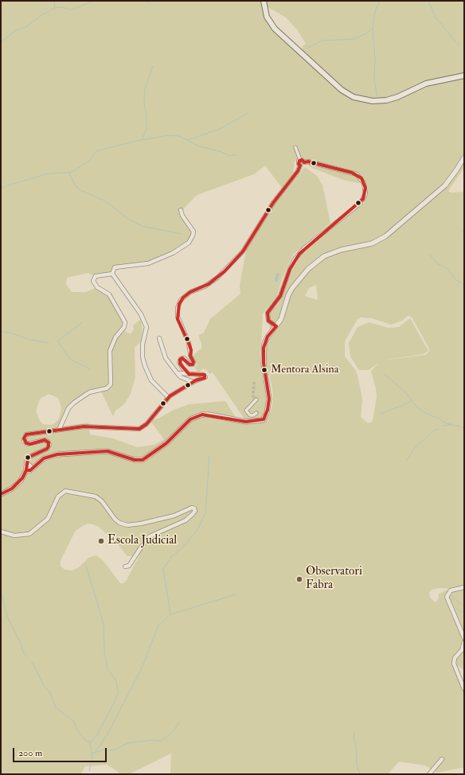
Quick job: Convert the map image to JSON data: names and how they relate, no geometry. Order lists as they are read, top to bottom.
{
  "places": ["Mentora Alsina", "Escola Judicial", "Observatori Fabra"],
  "scale_bar": "200 m"
}
